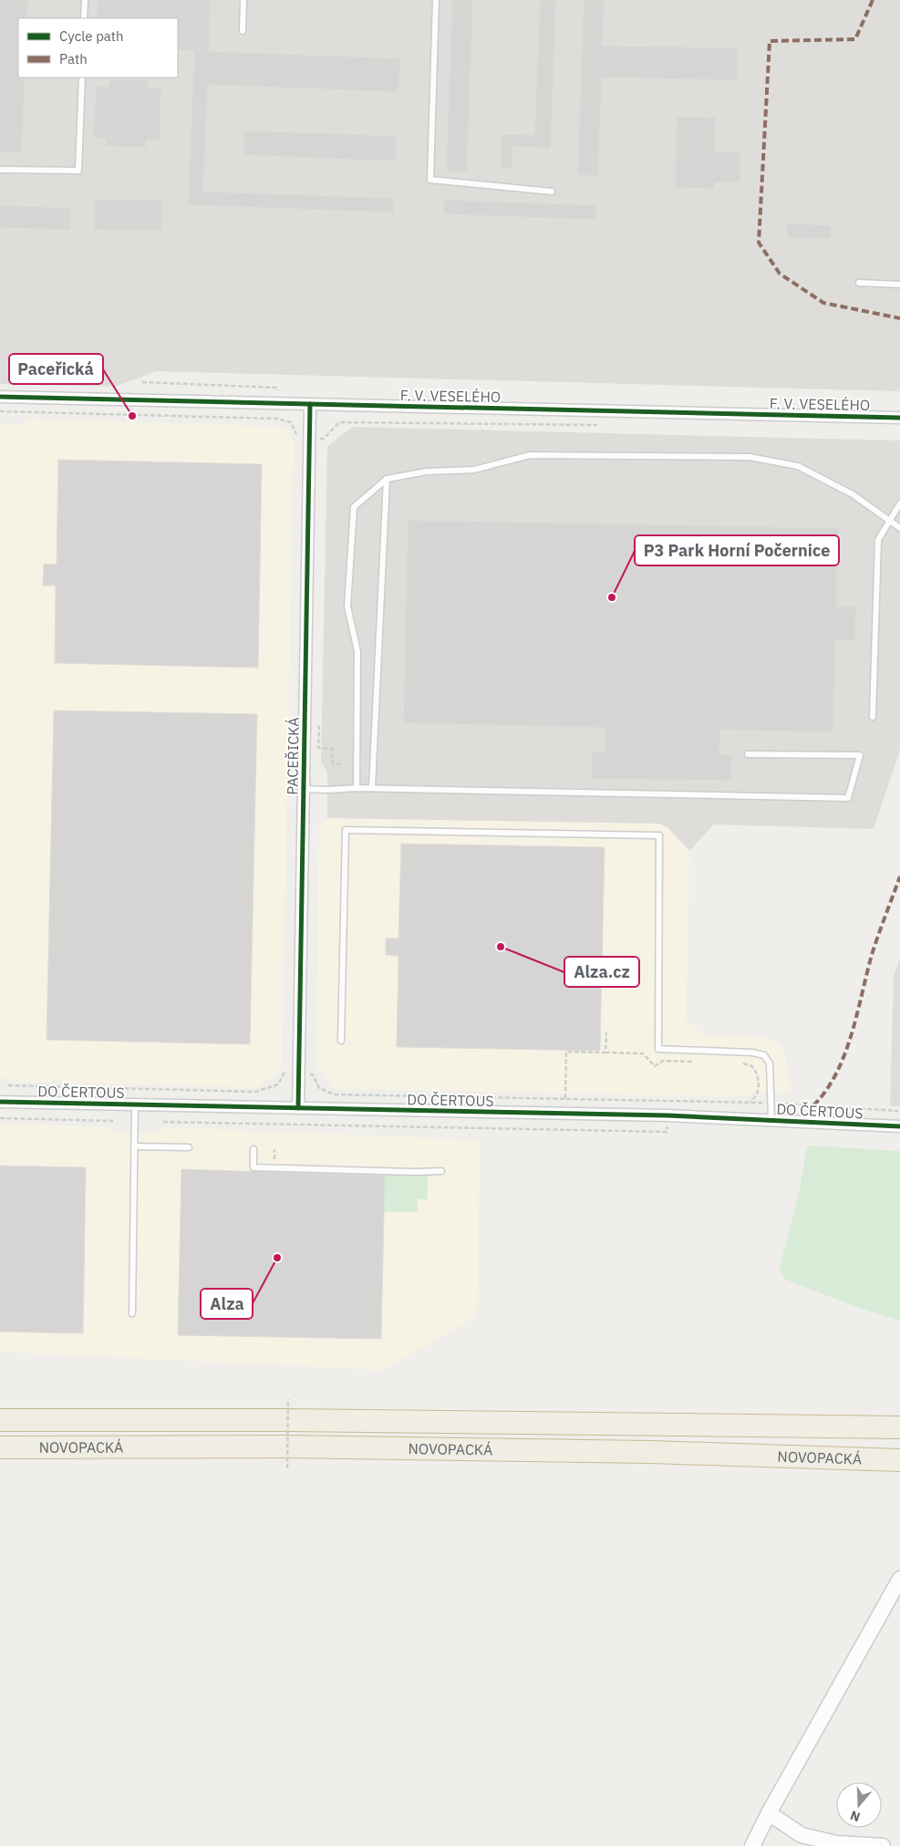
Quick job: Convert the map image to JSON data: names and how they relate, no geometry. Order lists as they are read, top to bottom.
{
  "streets": {
    "highway": ["NOVOPACKÁ"],
    "street": ["F. V. VESELÉHO", "PACEŘICKÁ", "DO ČERTOUS"]
  },
  "crossings": [
    ["F. V. VESELÉHO", "PACEŘICKÁ"],
    ["PACEŘICKÁ", "DO ČERTOUS"]
  ],
  "places": [
    "Paceřická",
    "P3 Park Horní Počernice",
    "Alza.cz",
    "Alza"
  ],
  "legend": ["Cycle path", "Path"],
  "north": "bottom"
}
